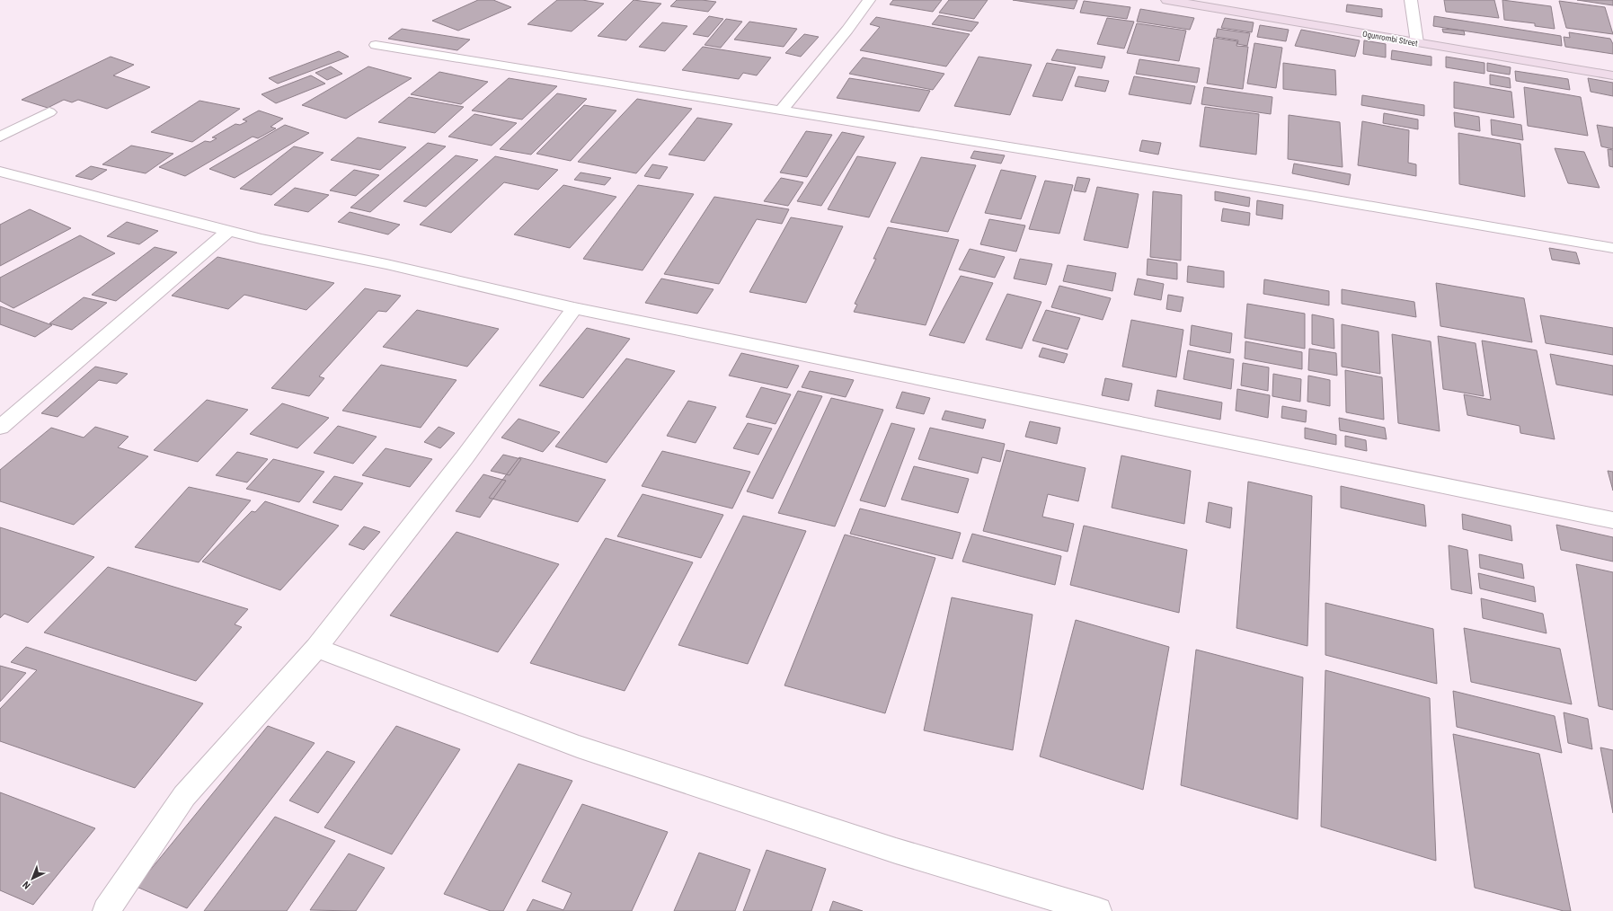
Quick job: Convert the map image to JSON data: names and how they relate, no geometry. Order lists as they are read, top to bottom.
{
  "streets": {
    "street": ["Ogunrombi Street"]
  },
  "north": "bottom left"
}
